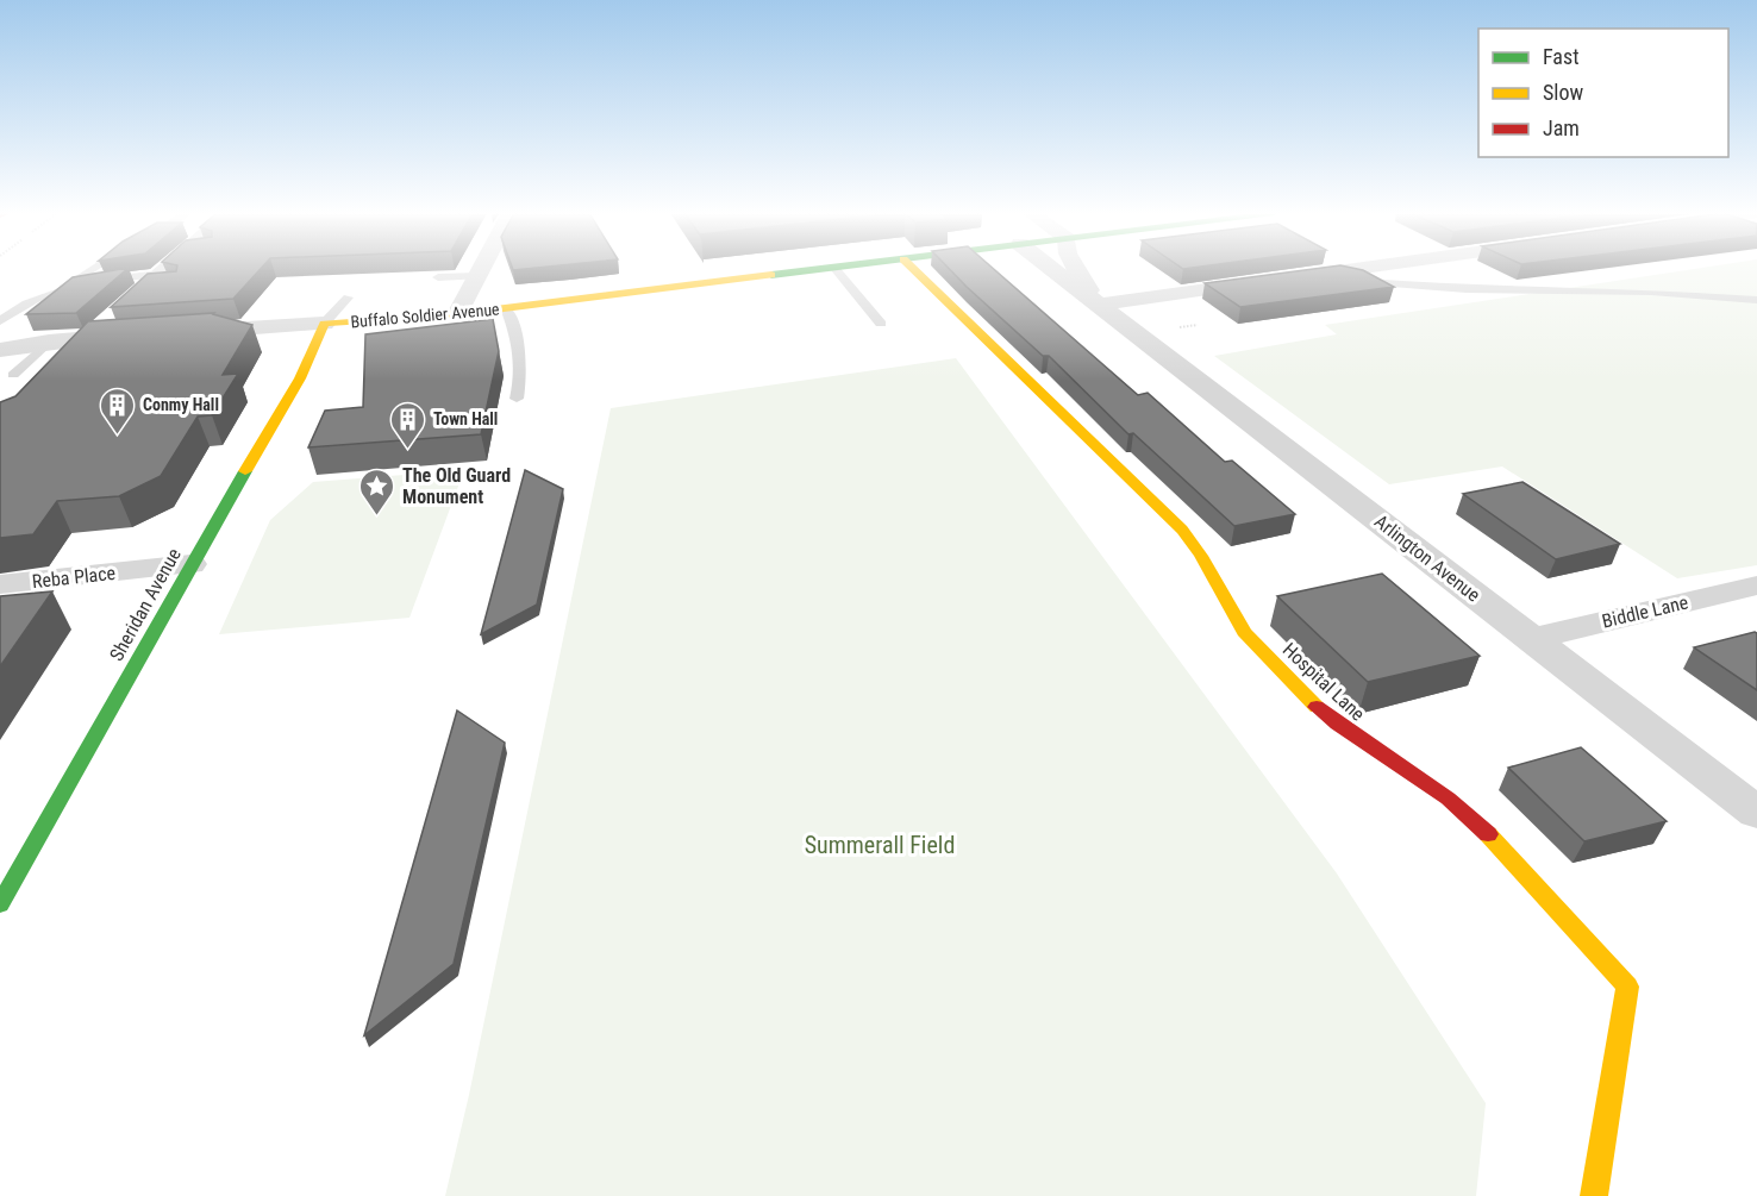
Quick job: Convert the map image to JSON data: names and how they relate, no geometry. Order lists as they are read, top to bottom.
{
  "streets": {
    "main road": ["Buffalo Soldier Avenue", "Sheridan Avenue", "Hospital Lane"],
    "street": ["Arlington Avenue", "Reba Place", "Biddle Lane"]
  },
  "crossings": [
    ["Buffalo Soldier Avenue", "Sheridan Avenue"],
    ["Arlington Avenue", "Biddle Lane"],
    ["Reba Place", "Sheridan Avenue"]
  ],
  "parks": ["Summerall Field"],
  "places": {
    "building": ["Conmy Hall", "Town Hall"],
    "place": ["The Old Guard Monument"]
  },
  "legend": ["Fast", "Slow", "Jam"]
}
